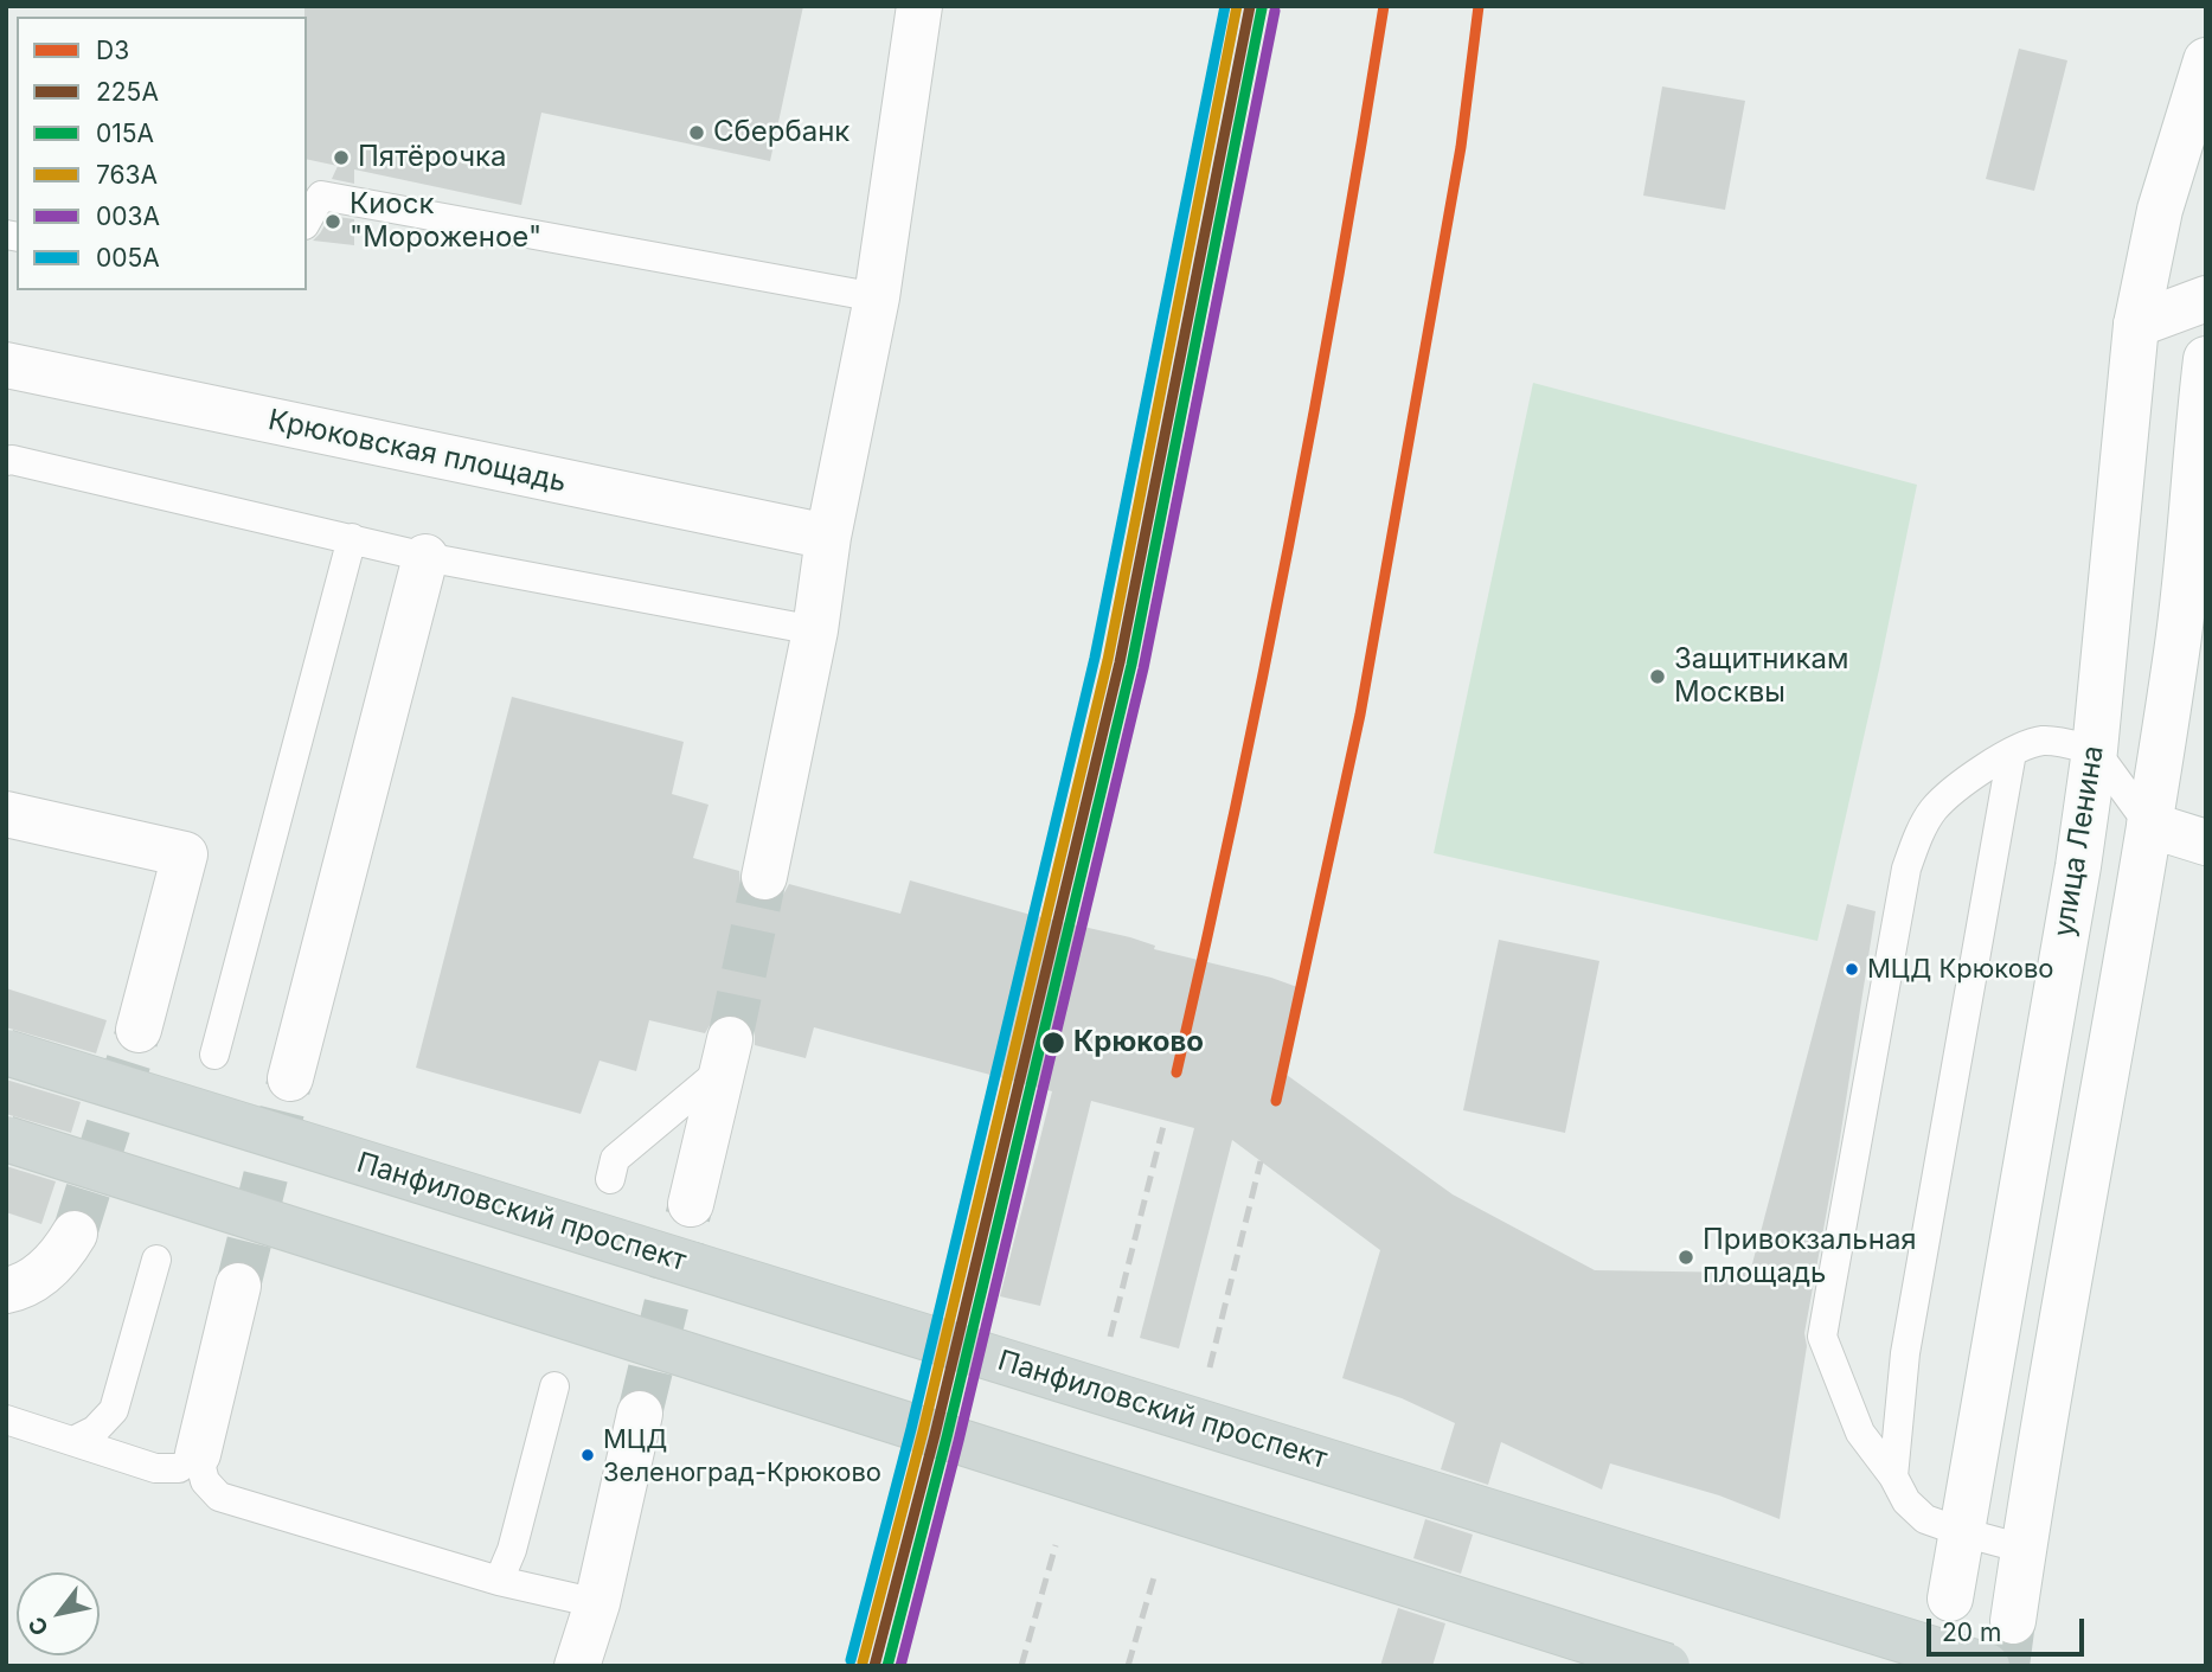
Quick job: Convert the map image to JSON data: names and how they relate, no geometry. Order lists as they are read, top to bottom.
{
  "streets": {
    "main road": ["Панфиловский проспект"],
    "street": ["Крюковская площадь", "улица Ленина"]
  },
  "places": [
    "Сбербанк",
    "Пятёрочка",
    "Киоск \"Мороженое\"",
    "Защитникам Москвы",
    "МЦД Крюково",
    "Крюково",
    "Привокзальная площадь",
    "МЦД Зеленоград-Крюково"
  ],
  "lines": [
    "transit line D3",
    "transit line 225А",
    "transit line 763А",
    "transit line 005А",
    "transit line 015А",
    "transit line 003А"
  ],
  "legend": [
    "D3",
    "225А",
    "015А",
    "763А",
    "003А",
    "005А"
  ],
  "scale_bar": "20 m",
  "north": "bottom left"
}
